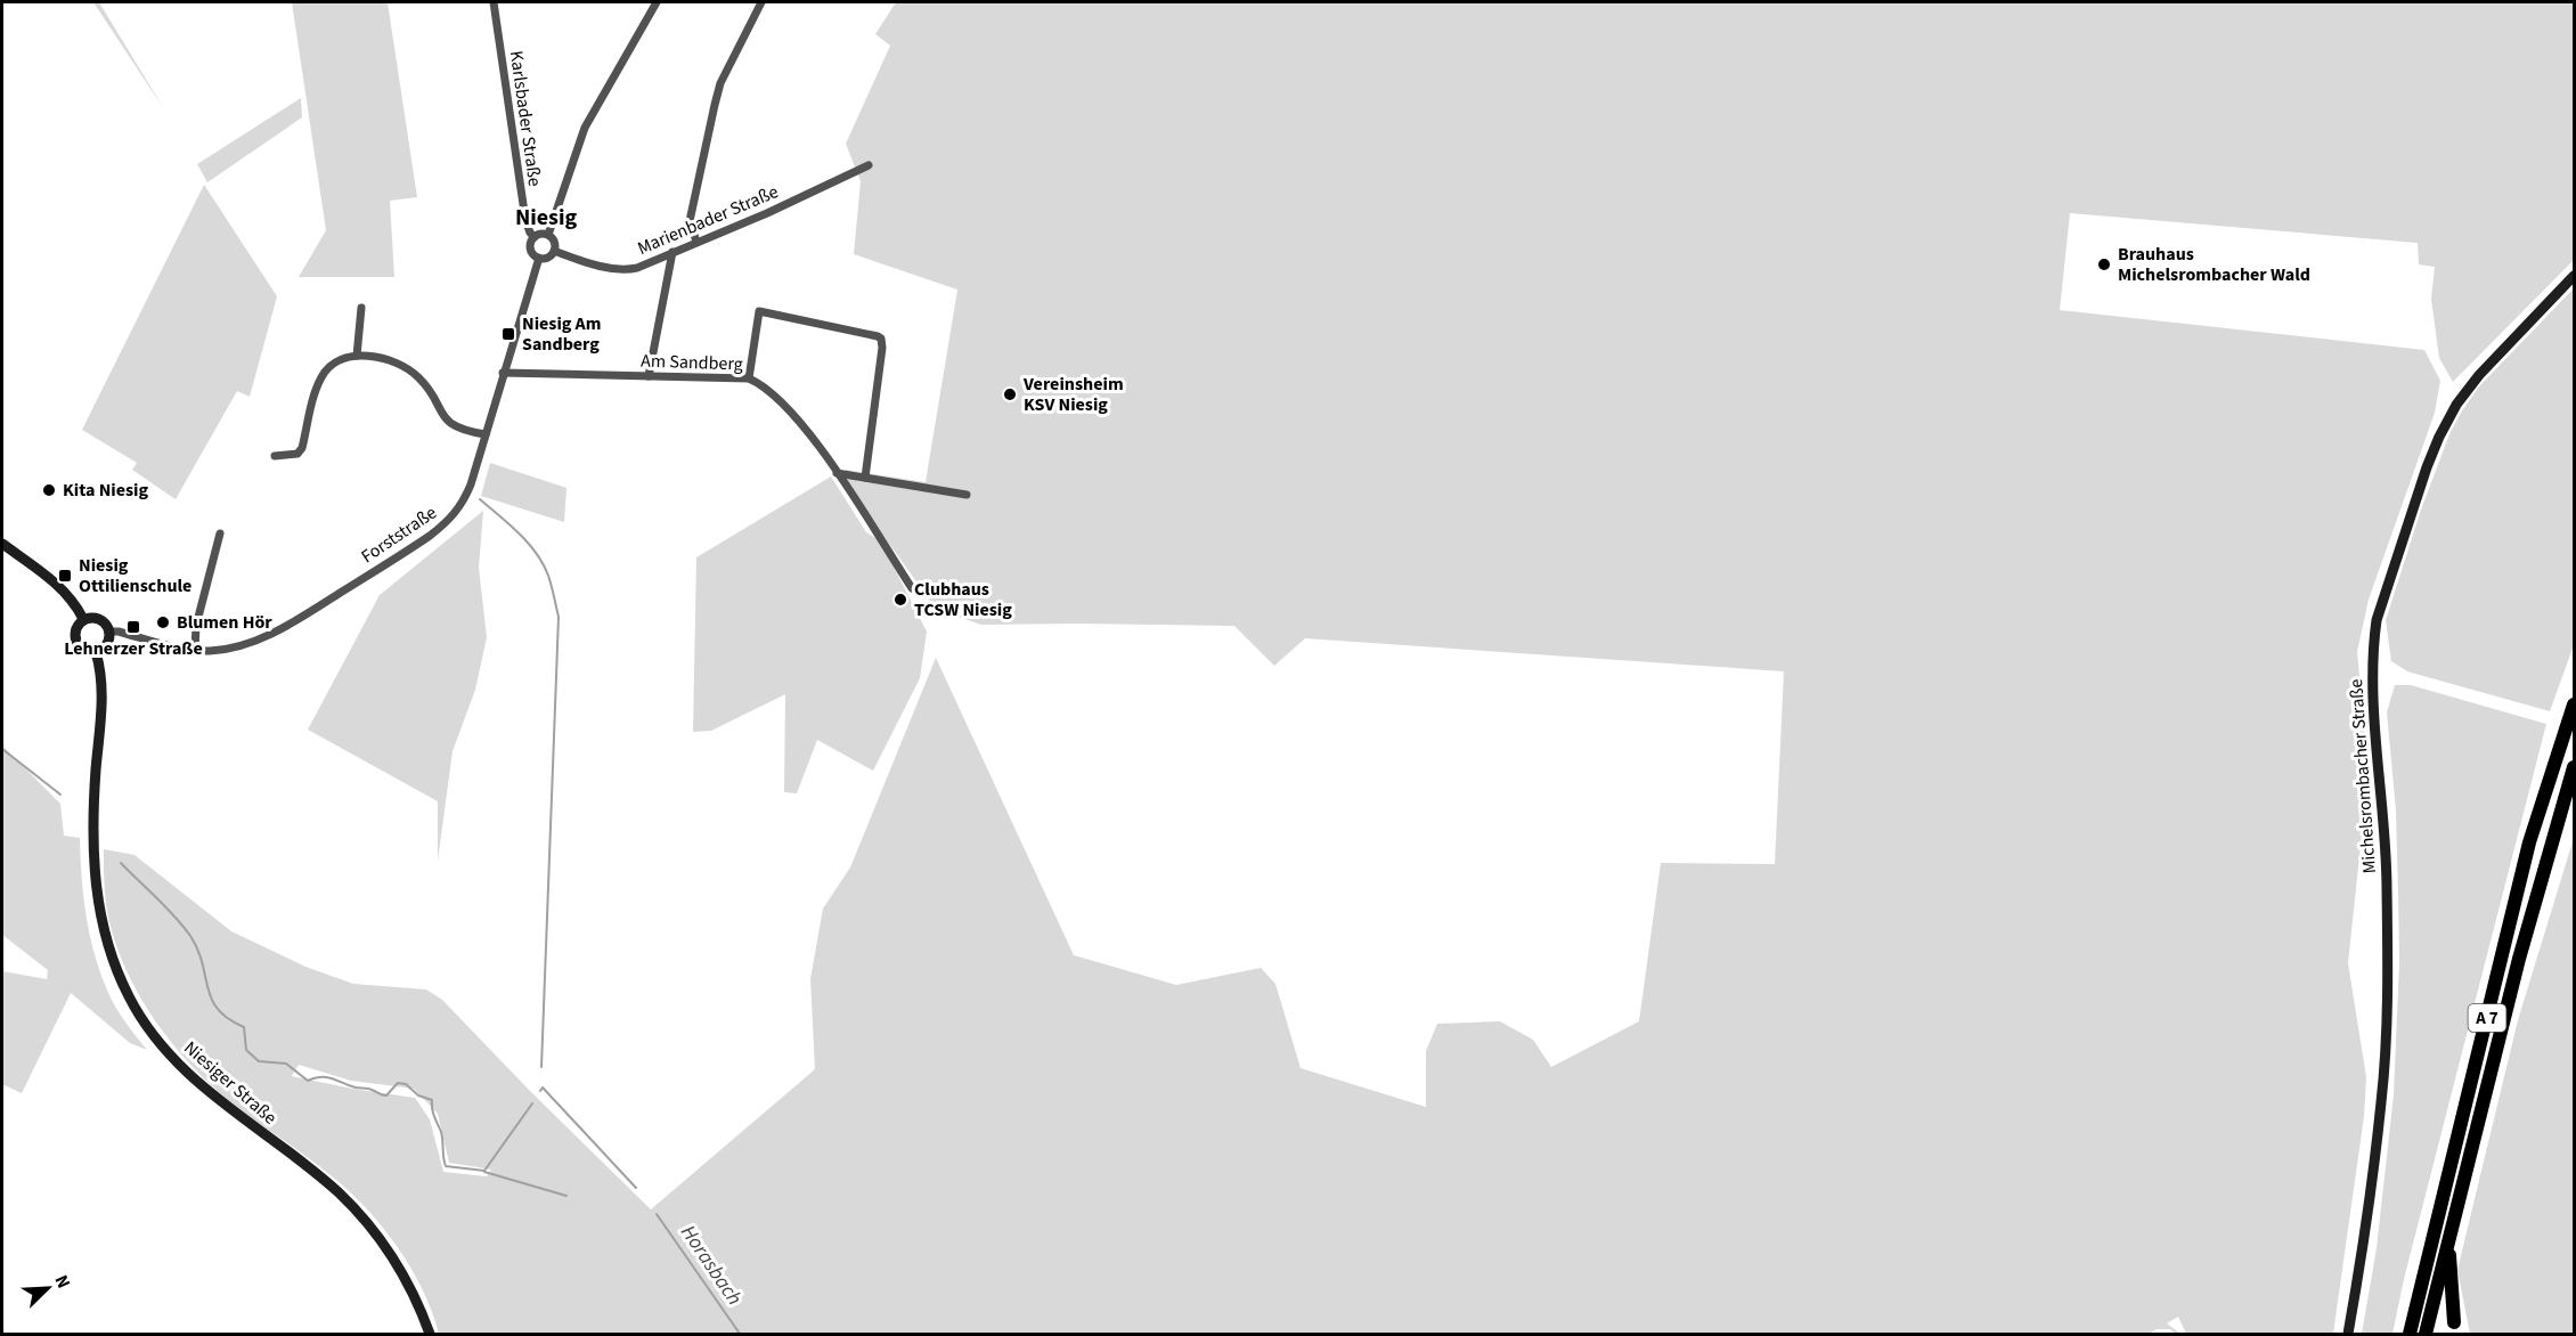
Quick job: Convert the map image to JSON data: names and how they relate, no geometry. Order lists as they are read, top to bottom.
{
  "streets": {
    "highway": ["A 7"],
    "main road": ["Michelsrombacher Straße", "Niesiger Straße"],
    "street": [
      "Karlsbader Straße",
      "Marienbader Straße",
      "Am Sandberg",
      "Forststraße"
    ]
  },
  "crossings": [
    ["Karlsbader Straße", "Marienbader Straße"],
    ["Karlsbader Straße", "Forststraße"],
    ["Marienbader Straße", "Forststraße"],
    ["Am Sandberg", "Forststraße"],
    ["Forststraße", "Niesiger Straße"]
  ],
  "districts": ["Niesig"],
  "water": ["Horasbach"],
  "places": {
    "other": [
      "Brauhaus Michelsrombacher Wald",
      "Vereinsheim KSV Niesig",
      "Kita Niesig",
      "Clubhaus TCSW Niesig",
      "Blumen Hör"
    ],
    "transit": ["Niesig Am Sandberg", "Niesig Ottilienschule", "Lehnerzer Straße"]
  },
  "north": "top right"
}
